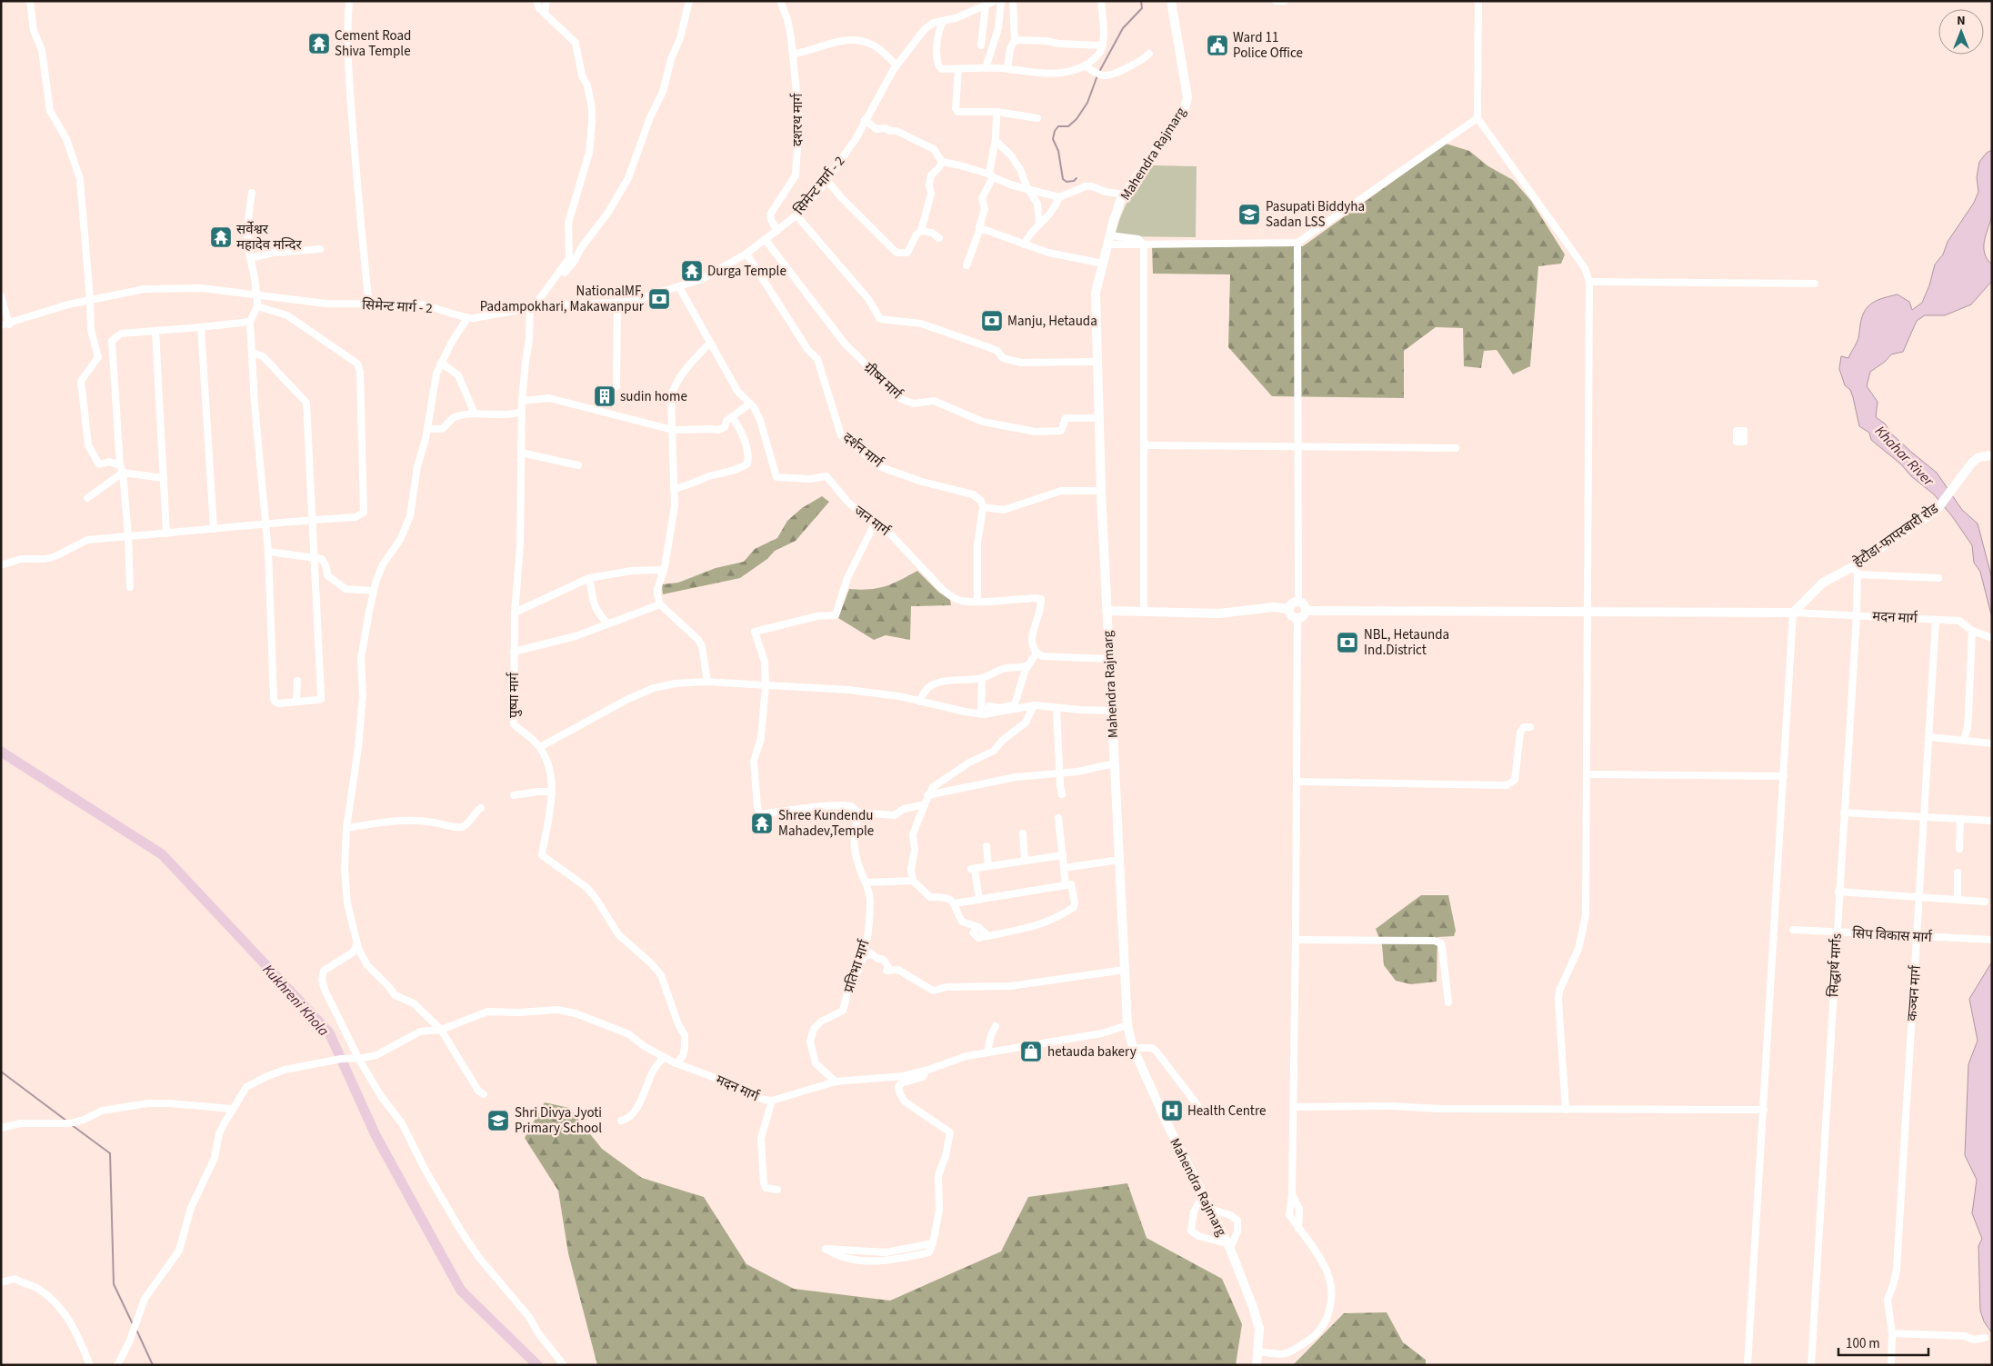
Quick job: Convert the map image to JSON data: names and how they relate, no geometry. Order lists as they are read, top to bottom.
{
  "streets": {
    "highway": ["Mahendra Rajmarg", "हेटौडा-फापरबारी रोड"],
    "street": [
      "दशरथ मार्ग",
      "सिमेन्ट मार्ग - 2",
      "ग्रीष्म मार्ग",
      "दर्शन मार्ग",
      "जन मार्ग",
      "मदन मार्ग",
      "पुष्पा मार्ग",
      "सिप विकास मार्ग",
      "सिद्धार्थ मार्गs",
      "प्रतिभा मार्ग",
      "कञ्चन मार्ग"
    ]
  },
  "crossings": [
    ["दशरथ मार्ग", "सिमेन्ट मार्ग - 2"],
    ["Mahendra Rajmarg", "ग्रीष्म मार्ग"],
    ["Mahendra Rajmarg", "मदन मार्ग"],
    ["सिमेन्ट मार्ग - 2", "ग्रीष्म मार्ग"],
    ["सिमेन्ट मार्ग - 2", "दर्शन मार्ग"],
    ["सिमेन्ट मार्ग - 2", "जन मार्ग"],
    ["सिमेन्ट मार्ग - 2", "पुष्पा मार्ग"],
    ["हेटौडा-फापरबारी रोड", "मदन मार्ग"],
    ["हेटौडा-फापरबारी रोड", "सिद्धार्थ मार्गs"],
    ["मदन मार्ग", "पुष्पा मार्ग"],
    ["मदन मार्ग", "सिद्धार्थ मार्गs"],
    ["मदन मार्ग", "प्रतिभा मार्ग"],
    ["मदन मार्ग", "कञ्चन मार्ग"],
    ["सिप विकास मार्ग", "सिद्धार्थ मार्गs"],
    ["सिप विकास मार्ग", "कञ्चन मार्ग"]
  ],
  "water": ["Khahar River", "Kukhreni Khola"],
  "places": {
    "temple": [
      "Cement Road Shiva Temple",
      "सर्वेश्वर महादेव मन्दिर",
      "Durga Temple",
      "Shree Kundendu Mahadev,Temple"
    ],
    "public building": ["Ward 11 Police Office"],
    "school or university": ["Pasupati Biddyha Sadan LSS", "Shri Divya Jyoti Primary School"],
    "bank": ["NationalMF, Padampokhari, Makawanpur", "Manju, Hetauda", "NBL, Hetaunda Ind.District"],
    "building": ["sudin home"],
    "shop": ["hetauda bakery"],
    "hospital": ["Health Centre"]
  },
  "scale_bar": "100 m",
  "north": "top"
}
